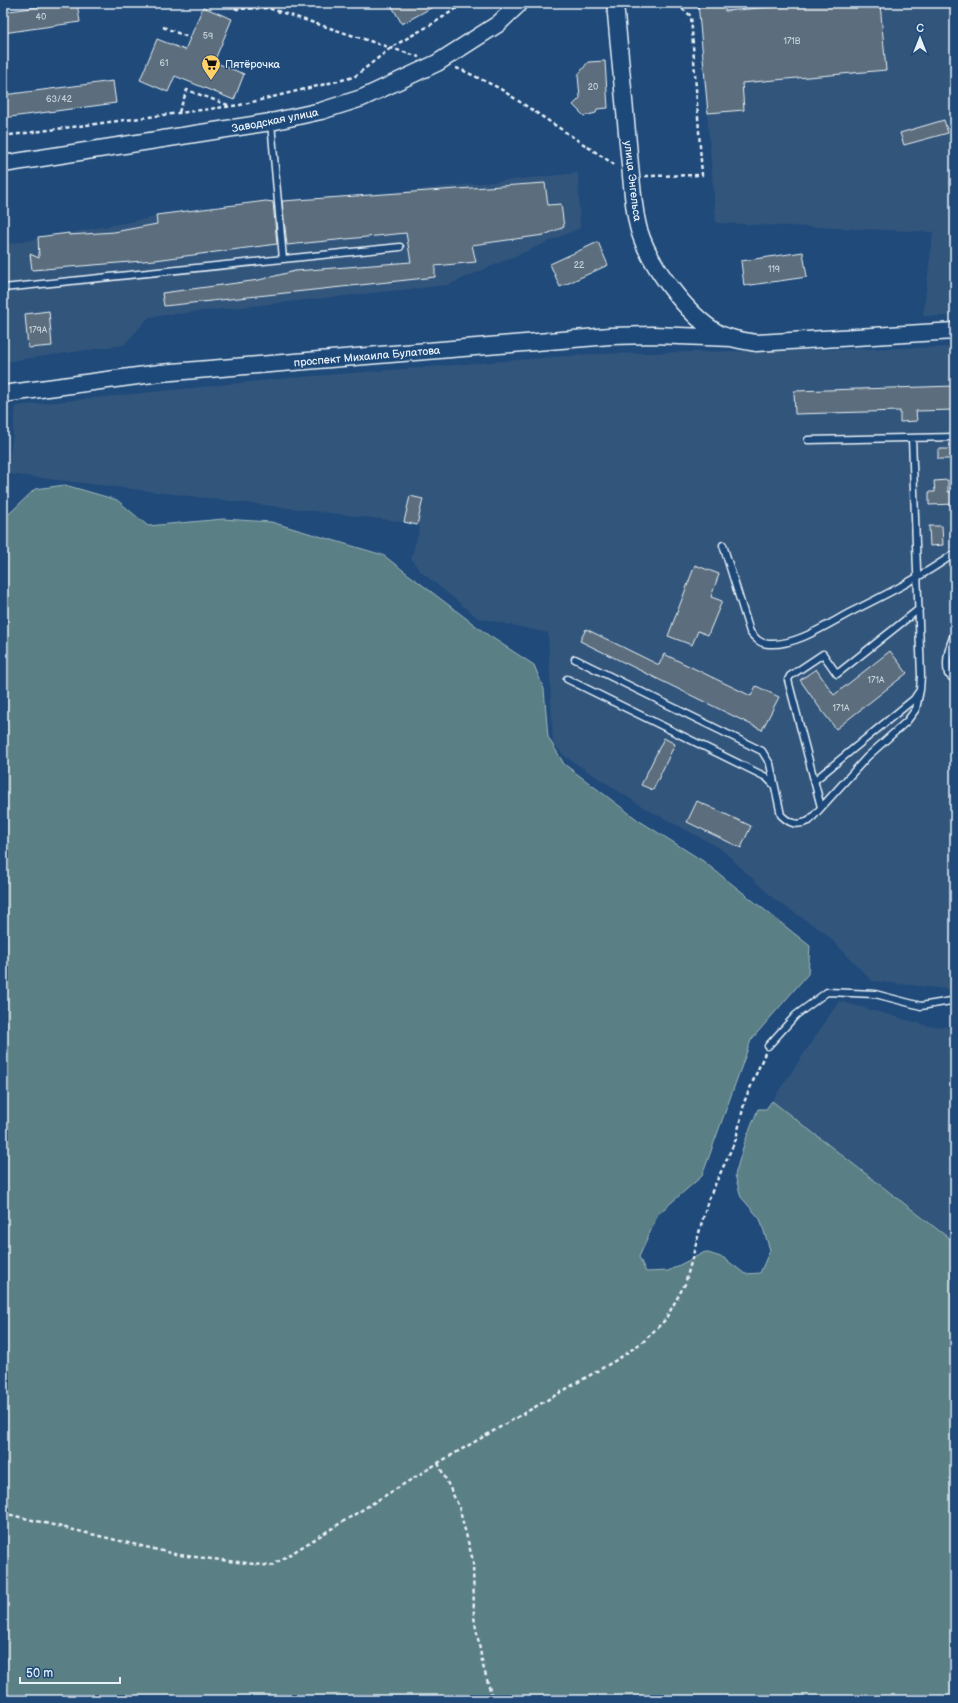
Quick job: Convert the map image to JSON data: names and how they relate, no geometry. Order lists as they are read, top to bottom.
{
  "streets": {
    "street": ["Заводская улица", "улица Энгельса", "проспект Михаила Булатова"]
  },
  "crossings": [
    ["улица Энгельса", "проспект Михаила Булатова"]
  ],
  "places": {
    "supermarket": ["Пятёрочка"]
  },
  "house_numbers": [
    "40",
    "59",
    "171В",
    "61",
    "20",
    "63/42",
    "22",
    "119",
    "179А",
    "171А",
    "171А"
  ],
  "scale_bar": "50 m",
  "north": "top"
}
